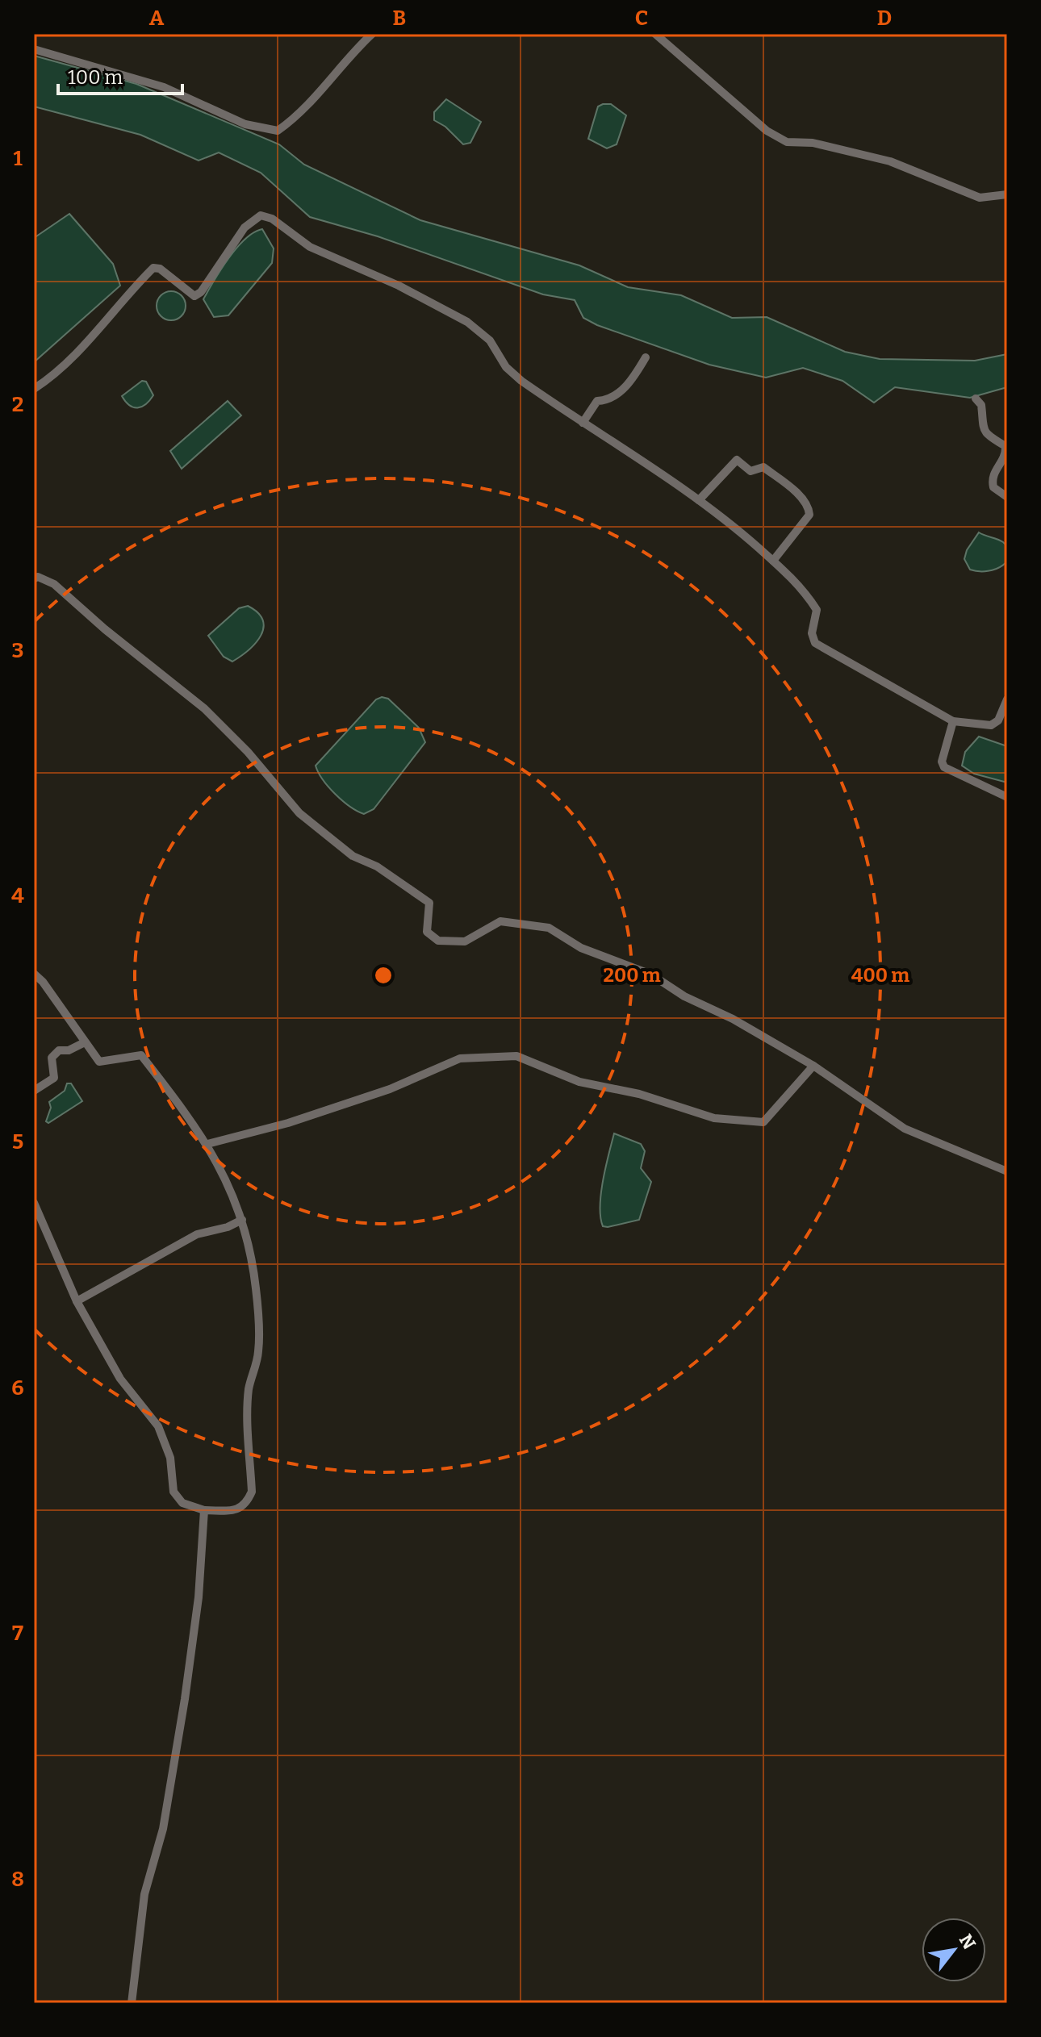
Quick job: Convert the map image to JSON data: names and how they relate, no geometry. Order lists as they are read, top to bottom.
{
  "scale_bar": "100 m",
  "north": "top right",
  "grid": {
    "columns": [
      "A",
      "B",
      "C",
      "D"
    ],
    "rows": [
      "1",
      "2",
      "3",
      "4",
      "5",
      "6",
      "7",
      "8"
    ]
  },
  "rings": ["200 m", "400 m"]
}
